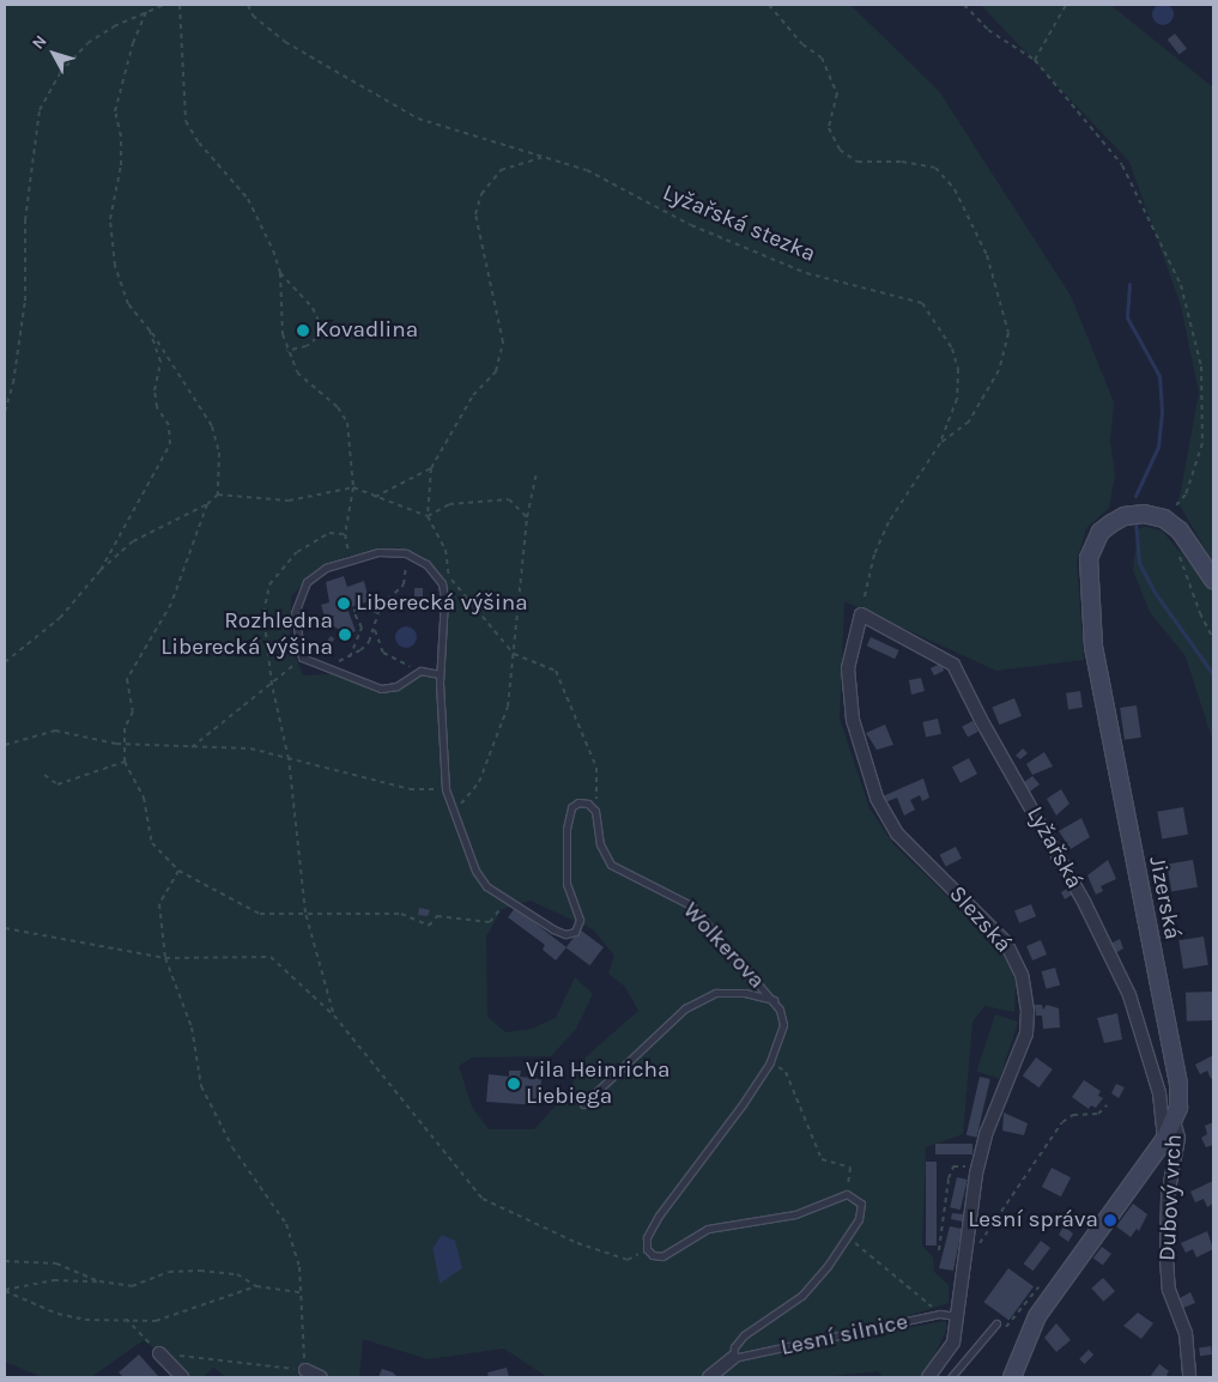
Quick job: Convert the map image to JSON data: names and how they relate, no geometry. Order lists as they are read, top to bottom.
{
  "streets": {
    "street": [
      "Lyžařská",
      "Jizerská",
      "Slezská",
      "Dubový vrch"
    ],
    "lane": ["Wolkerova", "Lesní silnice"],
    "path": ["Lyžařská stezka"]
  },
  "crossings": [
    ["Lyžařská stezka", "Lyžařská"],
    ["Lyžařská stezka", "Slezská"],
    ["Lyžařská", "Jizerská"],
    ["Lyžařská", "Slezská"],
    ["Jizerská", "Dubový vrch"],
    ["Slezská", "Lesní silnice"]
  ],
  "places": [
    "Kovadlina",
    "Liberecká výšina",
    "Rozhledna Liberecká výšina",
    "Vila Heinricha Liebiega",
    "Lesní správa"
  ],
  "north": "top left"
}
